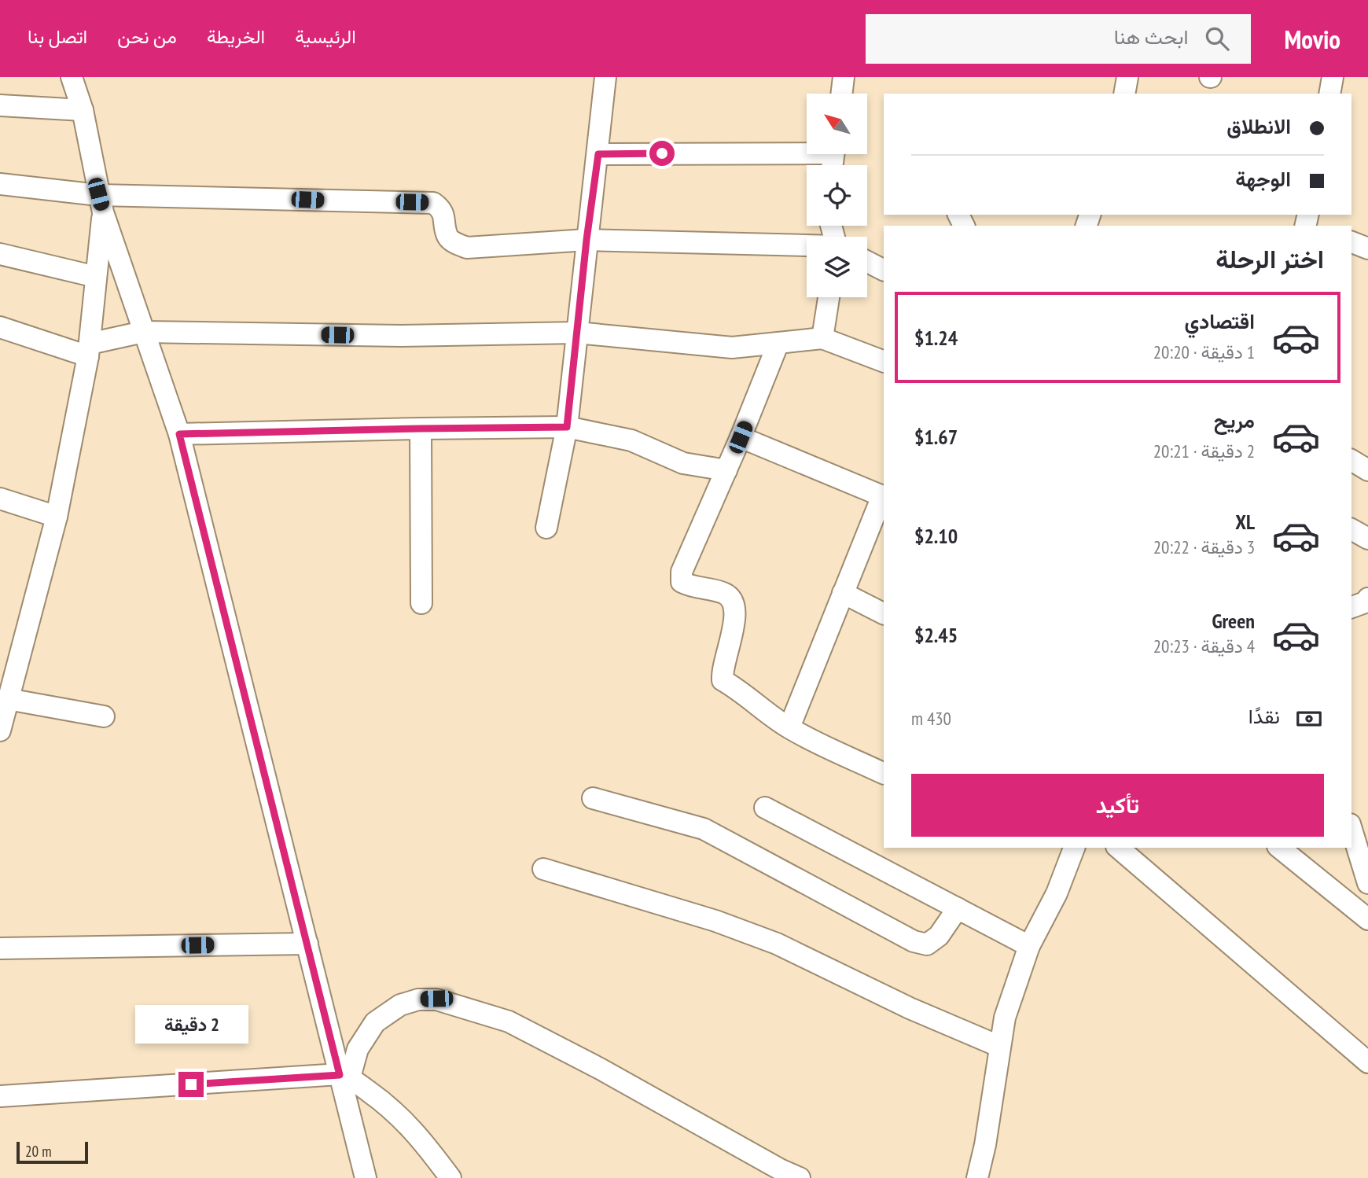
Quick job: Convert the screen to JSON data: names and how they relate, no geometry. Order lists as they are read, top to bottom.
{
  "scale_bar": "20 m",
  "north": "top left",
  "page": {
    "header": "Movio",
    "search": "ابحث هنا",
    "nav": [
      "الرئيسية",
      "الخريطة",
      "من نحن",
      "اتصل بنا"
    ],
    "banner": ["الانطلاق", "الوجهة"],
    "heading": "اختر الرحلة",
    "list": [
      {
        "name": "اقتصادي",
        "note": "1 دقيقة · 20:20",
        "value": "$1.24"
      },
      {
        "name": "مريح",
        "note": "2 دقيقة · 20:21",
        "value": "$1.67"
      },
      {
        "name": "XL",
        "note": "3 دقيقة · 20:22",
        "value": "$2.10"
      },
      {
        "name": "Green",
        "note": "4 دقيقة · 20:23",
        "value": "$2.45"
      }
    ],
    "pay": ["نقدًا", "430 m"],
    "buttons": "تأكيد",
    "bubble": "2 دقيقة",
    "scale": "20 m"
  }
}
